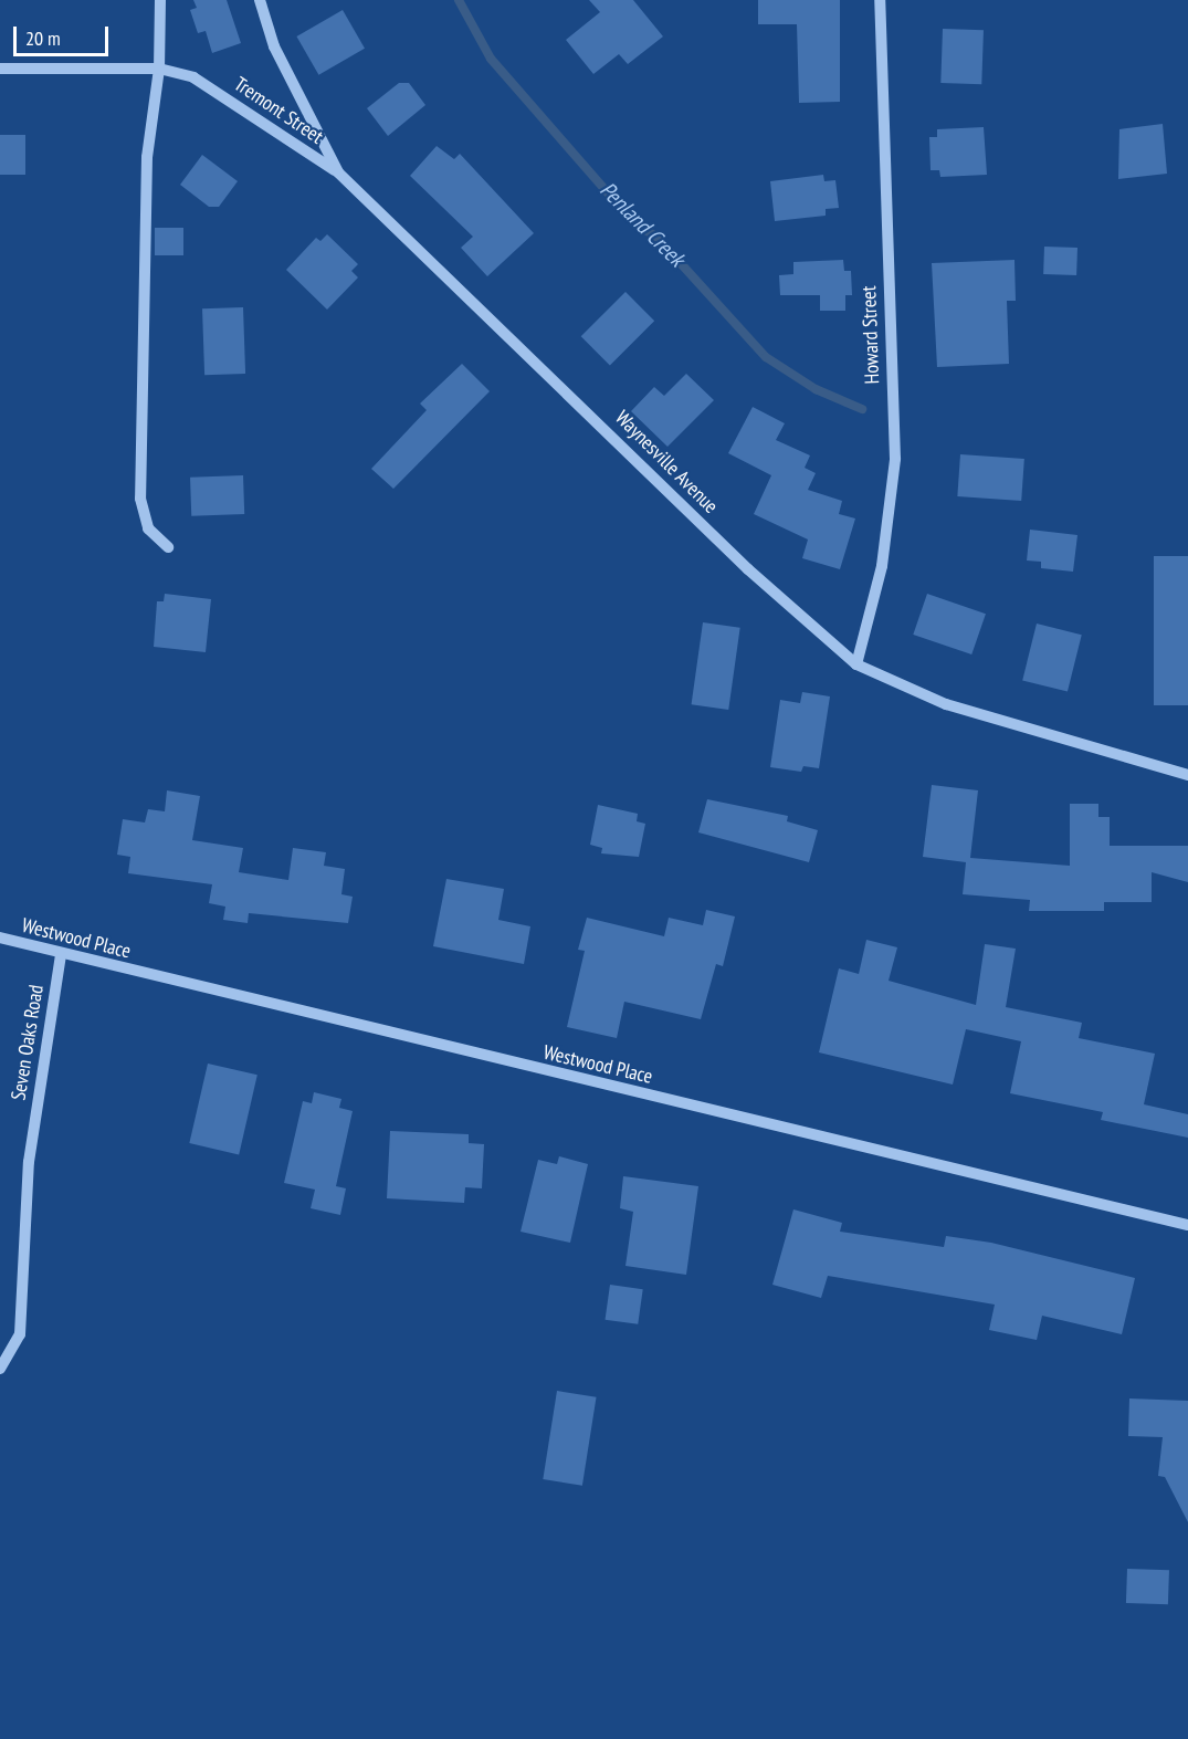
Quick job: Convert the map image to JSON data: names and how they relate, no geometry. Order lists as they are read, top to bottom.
{
  "streets": {
    "street": [
      "Tremont Street",
      "Howard Street",
      "Waynesville Avenue",
      "Westwood Place",
      "Seven Oaks Road"
    ]
  },
  "crossings": [
    ["Tremont Street", "Waynesville Avenue"],
    ["Howard Street", "Waynesville Avenue"],
    ["Westwood Place", "Seven Oaks Road"]
  ],
  "water": ["Penland Creek"],
  "scale_bar": "20 m"
}
